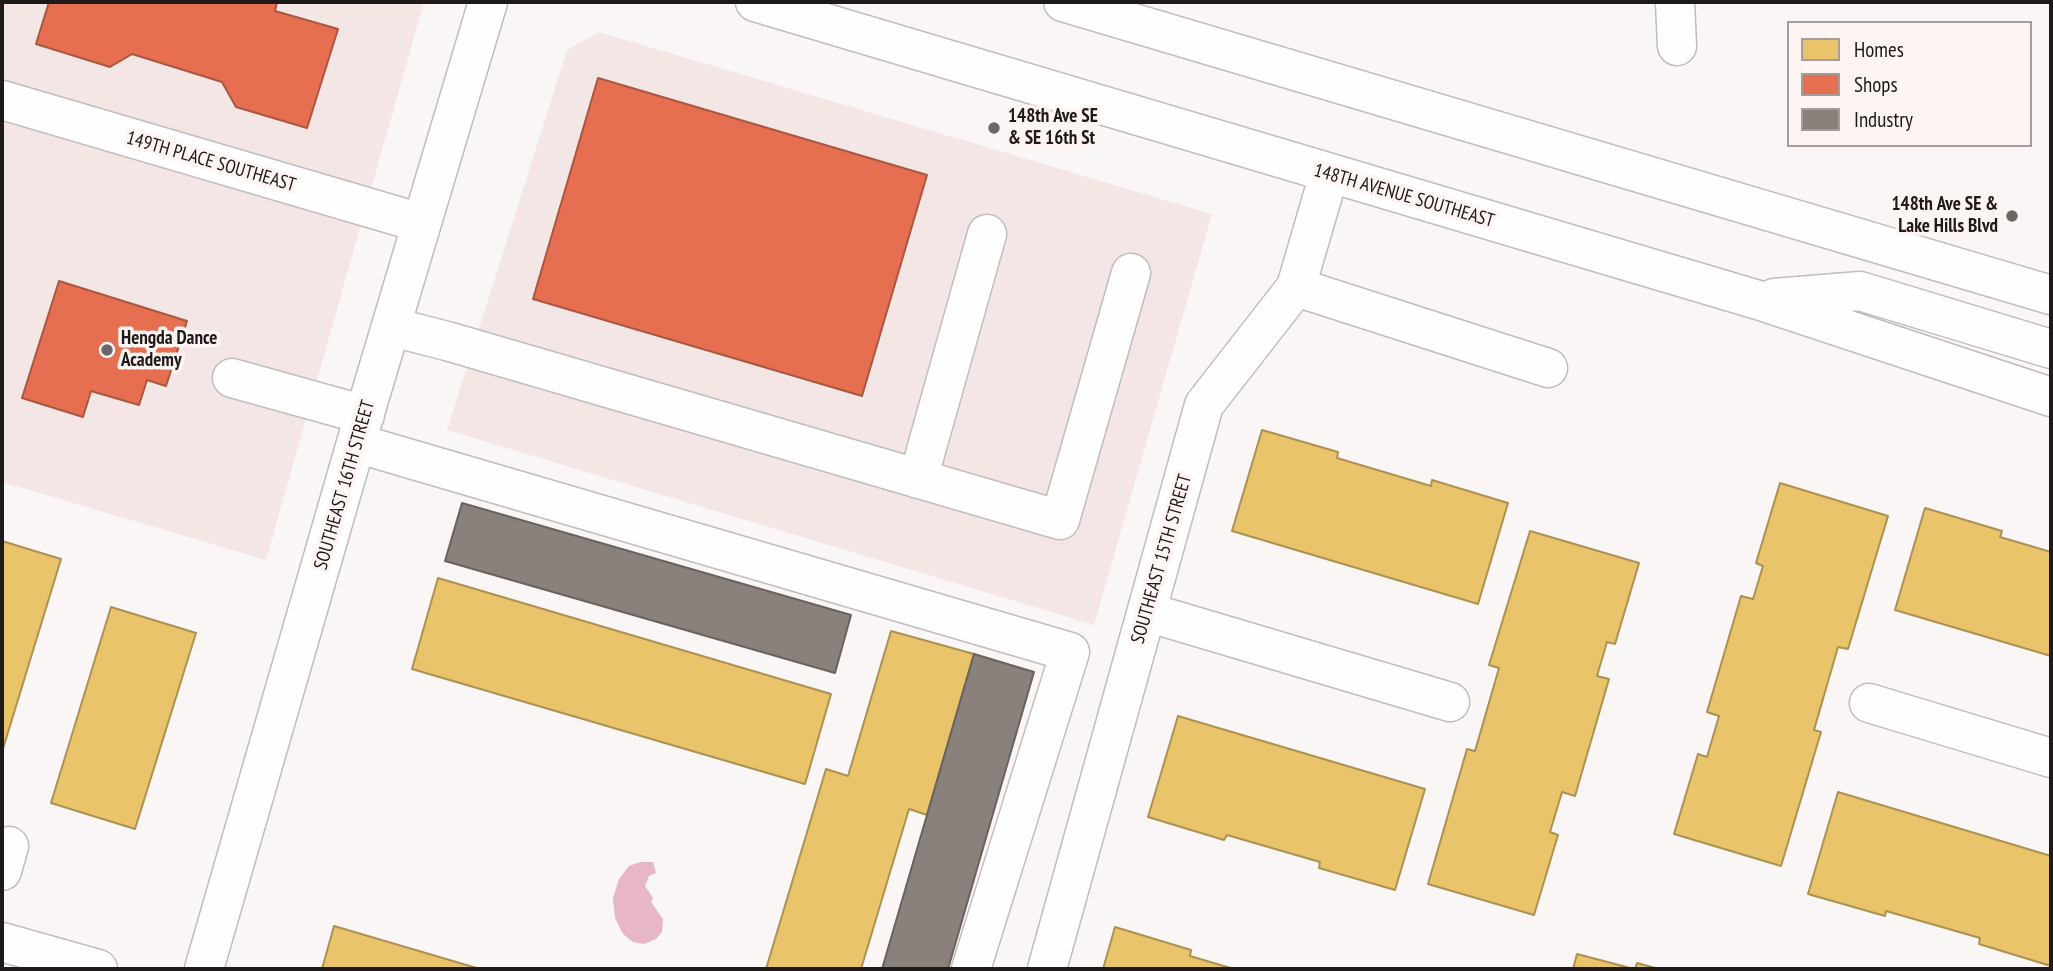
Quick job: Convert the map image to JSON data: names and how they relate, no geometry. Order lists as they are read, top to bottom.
{
  "streets": {
    "main road": [
      "149TH PLACE SOUTHEAST",
      "148TH AVENUE SOUTHEAST",
      "SOUTHEAST 16TH STREET",
      "SOUTHEAST 15TH STREET"
    ]
  },
  "crossings": [
    ["149TH PLACE SOUTHEAST", "SOUTHEAST 16TH STREET"],
    ["148TH AVENUE SOUTHEAST", "SOUTHEAST 15TH STREET"]
  ],
  "places": ["148th Ave SE & SE 16th St", "148th Ave SE & Lake Hills Blvd", "Hengda Dance Academy"],
  "legend": ["Homes", "Shops", "Industry"]
}
